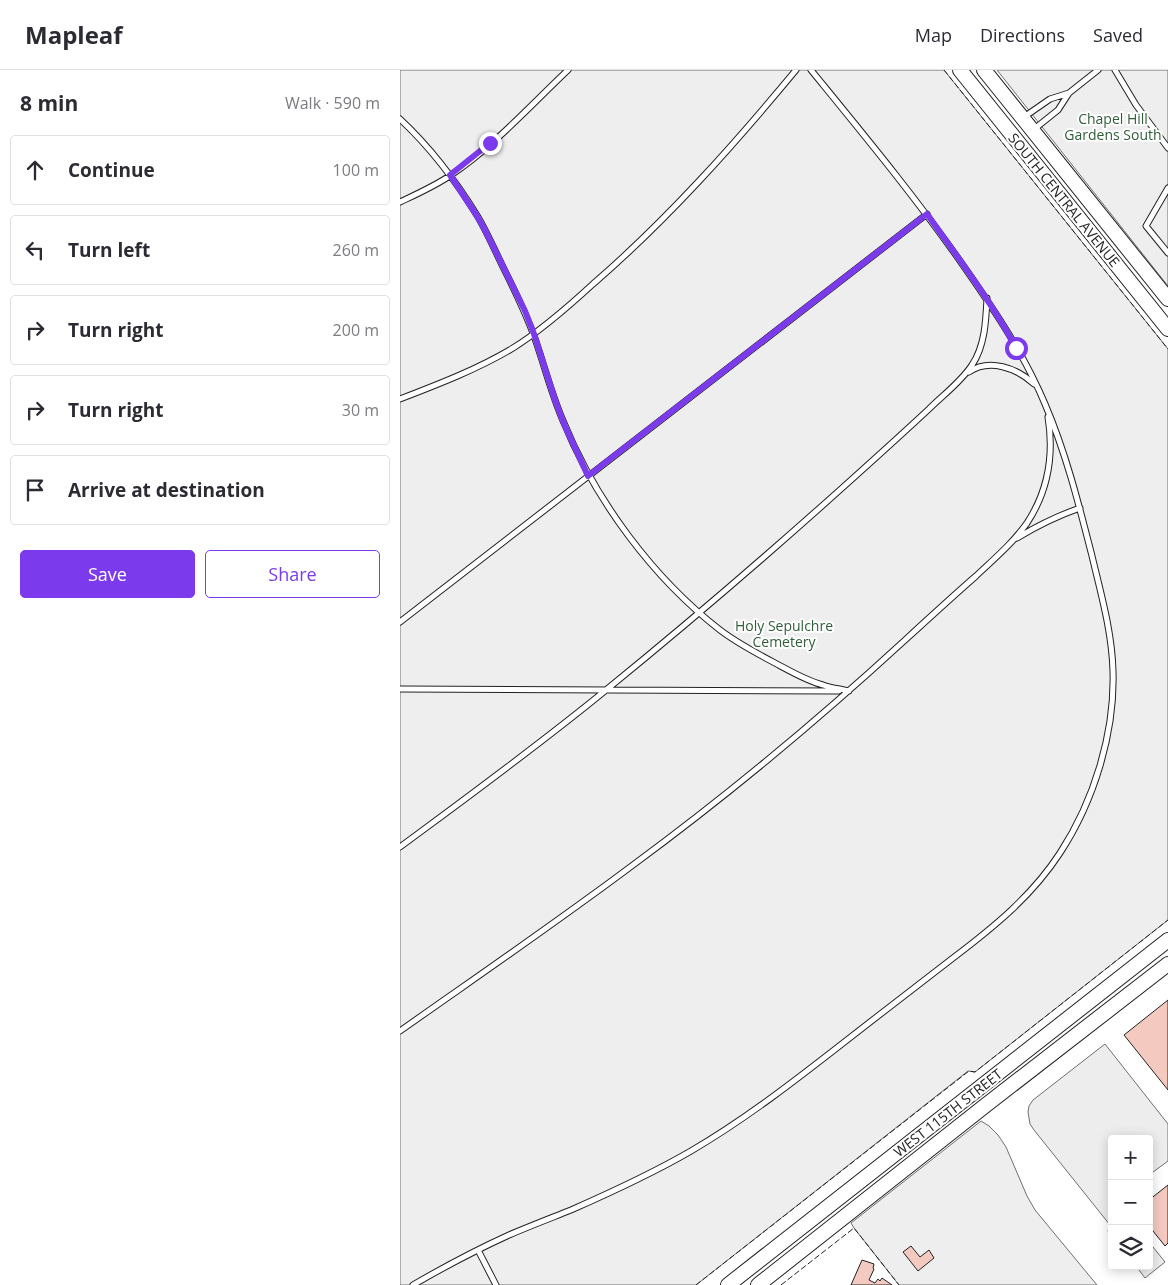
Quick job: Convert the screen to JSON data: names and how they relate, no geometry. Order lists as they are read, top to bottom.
{
  "streets": {
    "street": ["SOUTH CENTRAL AVENUE", "WEST 115TH STREET"]
  },
  "parks": ["Chapel Hill Gardens South", "Holy Sepulchre Cemetery"],
  "page": {
    "header": "Mapleaf",
    "nav": ["Map", "Directions", "Saved"],
    "heading": ["8 min", "Walk · 590 m"],
    "list": [
      ["Continue", "100 m"],
      ["Turn left", "260 m"],
      ["Turn right", "200 m"],
      ["Turn right", "30 m"],
      "Arrive at destination"
    ],
    "buttons": ["Save", "Share"],
    "map_buttons": ["+", "−"]
  }
}
